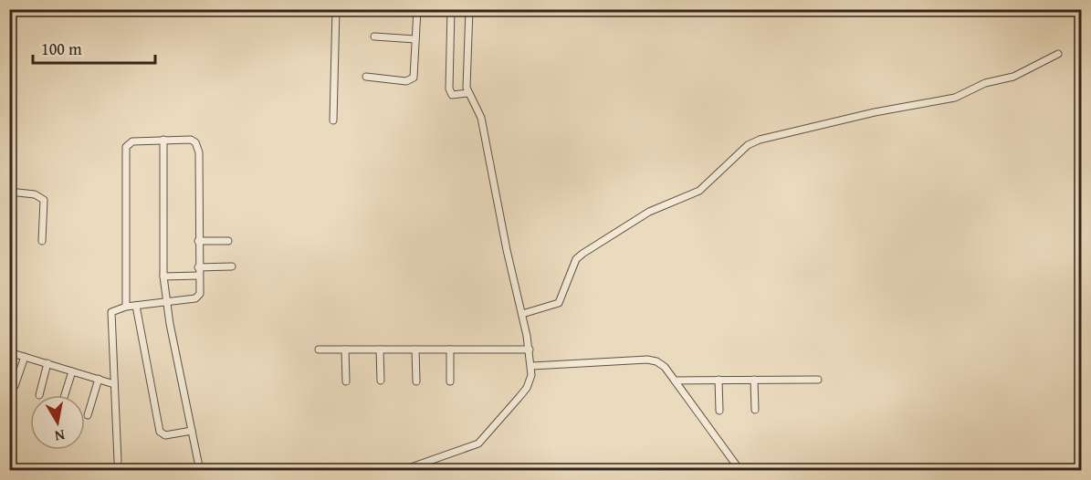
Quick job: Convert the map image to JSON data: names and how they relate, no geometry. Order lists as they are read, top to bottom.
{
  "scale_bar": "100 m",
  "north": "bottom"
}
